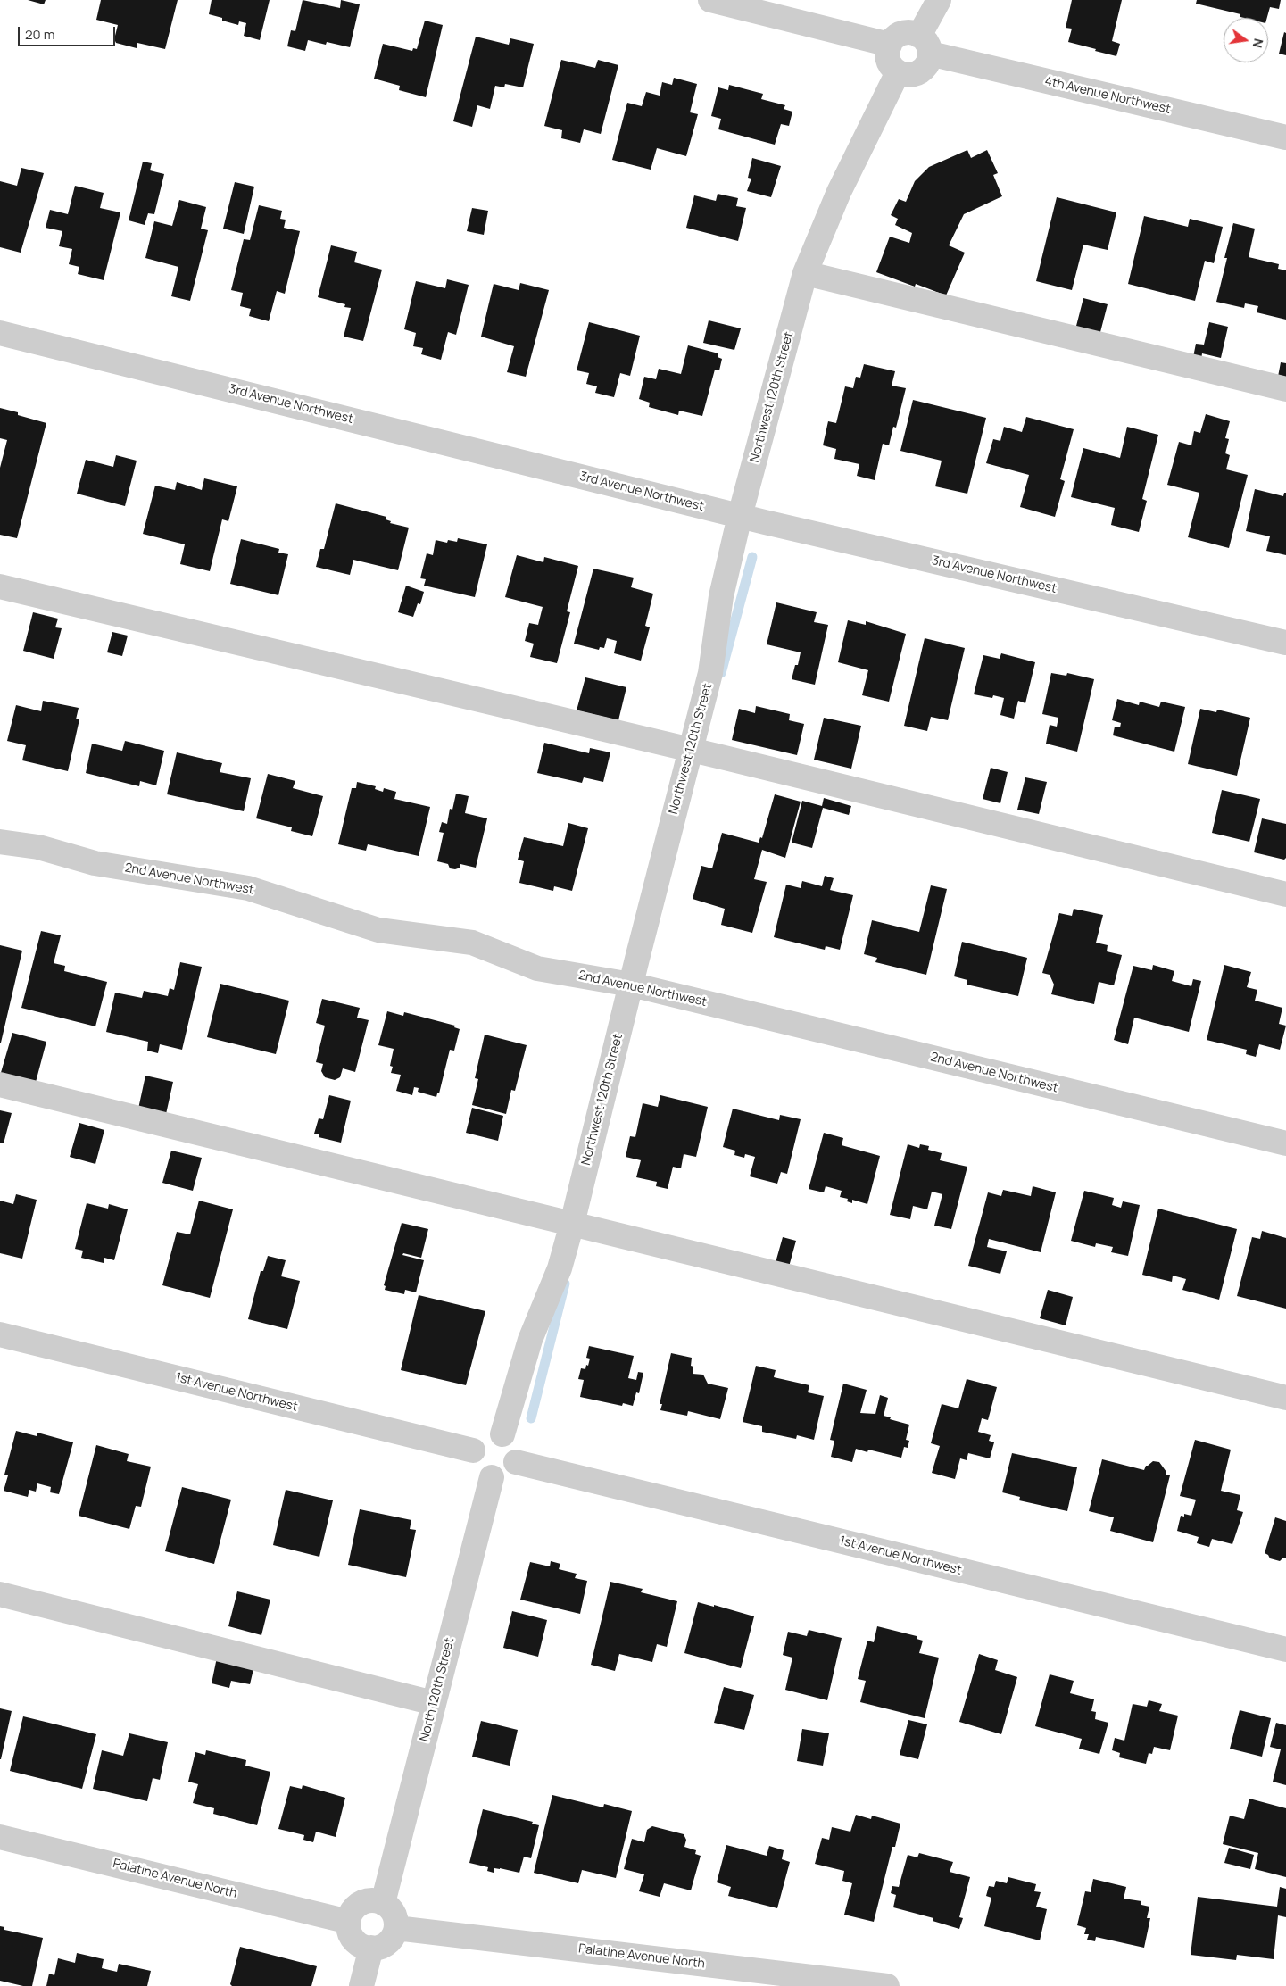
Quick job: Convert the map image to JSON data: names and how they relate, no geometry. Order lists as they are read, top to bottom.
{
  "streets": {
    "street": [
      "4th Avenue Northwest",
      "Northwest 120th Street",
      "3rd Avenue Northwest",
      "2nd Avenue Northwest",
      "1st Avenue Northwest",
      "North 120th Street",
      "Palatine Avenue North"
    ]
  },
  "crossings": [
    ["4th Avenue Northwest", "Northwest 120th Street"],
    ["Northwest 120th Street", "3rd Avenue Northwest"],
    ["Northwest 120th Street", "2nd Avenue Northwest"],
    ["Northwest 120th Street", "1st Avenue Northwest"],
    ["Northwest 120th Street", "North 120th Street"],
    ["1st Avenue Northwest", "North 120th Street"],
    ["North 120th Street", "Palatine Avenue North"]
  ],
  "scale_bar": "20 m",
  "north": "right"
}
